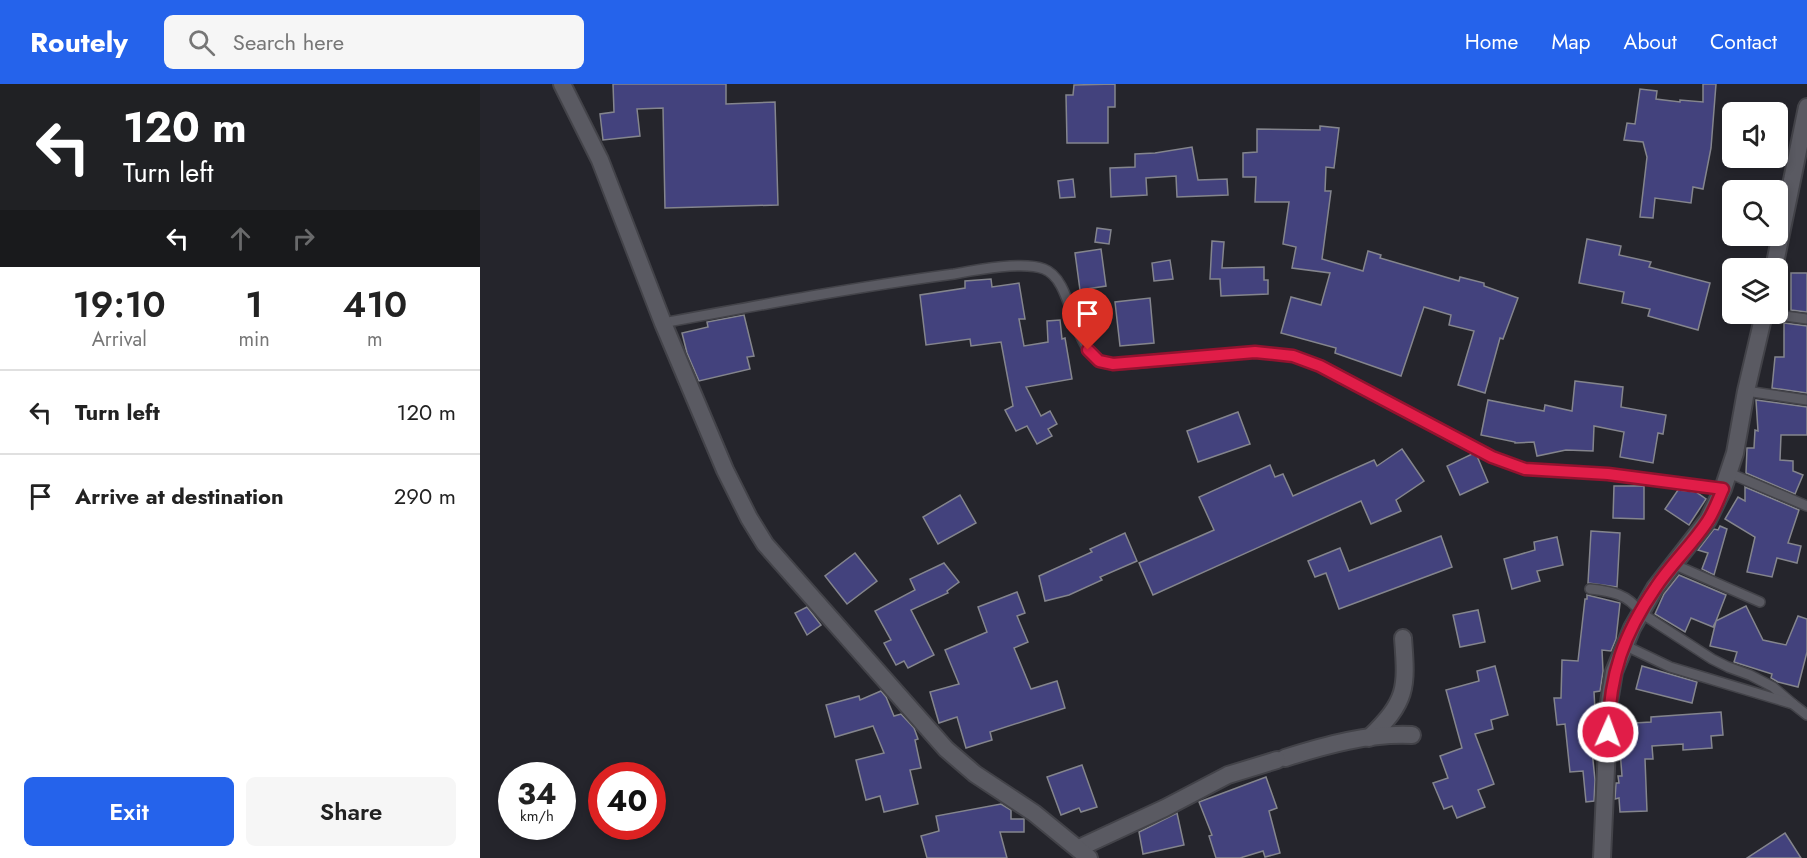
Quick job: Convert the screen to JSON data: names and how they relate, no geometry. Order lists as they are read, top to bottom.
{
  "page": {
    "header": "Routely",
    "search": "Search here",
    "nav": [
      "Home",
      "Map",
      "About",
      "Contact"
    ],
    "turn": ["120 m", "Turn left"],
    "eta": [
      "19:10",
      "Arrival",
      "1",
      "min",
      "410",
      "m"
    ],
    "list": [
      {
        "name": "Turn left",
        "value": "120 m"
      },
      {
        "name": "Arrive at destination",
        "value": "290 m"
      }
    ],
    "speed": "34 km/h",
    "limit": "40",
    "buttons": ["Exit", "Share"]
  }
}
